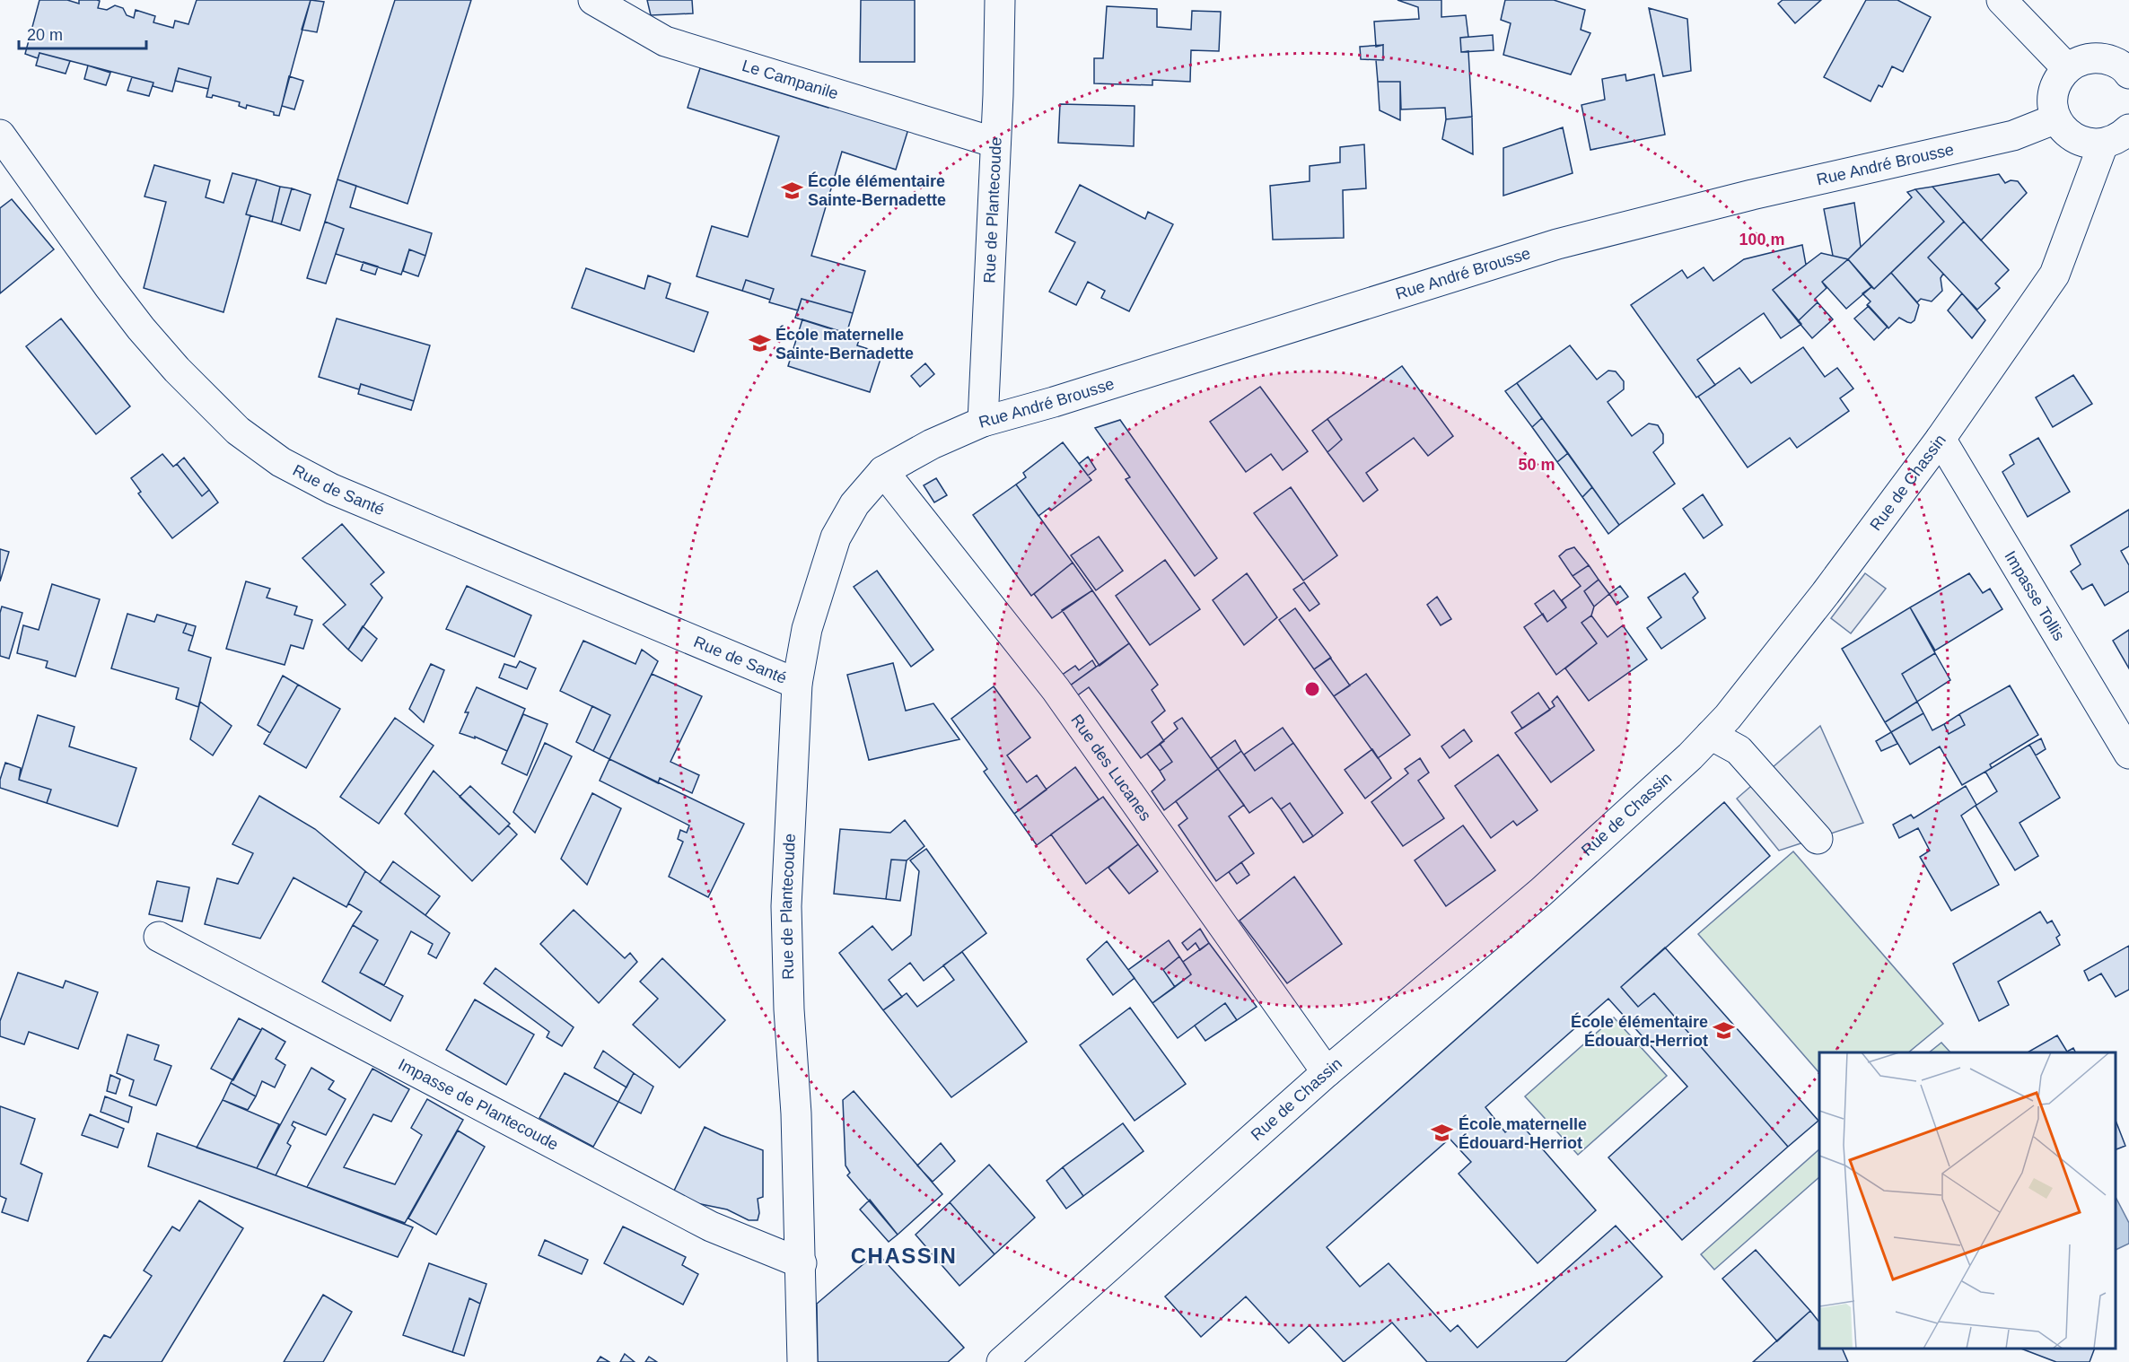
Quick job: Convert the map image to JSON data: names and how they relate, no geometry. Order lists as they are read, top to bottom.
{
  "streets": {
    "street": [
      "Le Campanile",
      "Rue André Brousse",
      "Rue de Plantecoude",
      "Rue de Chassin",
      "Rue de Santé",
      "Impasse Tollis",
      "Rue des Lucanes",
      "Impasse de Plantecoude"
    ]
  },
  "crossings": [
    ["Le Campanile", "Rue de Plantecoude"],
    ["Rue André Brousse", "Rue de Plantecoude"],
    ["Rue André Brousse", "Rue des Lucanes"],
    ["Rue de Plantecoude", "Rue de Santé"],
    ["Rue de Plantecoude", "Rue des Lucanes"],
    ["Rue de Plantecoude", "Impasse de Plantecoude"],
    ["Rue de Chassin", "Impasse Tollis"],
    ["Rue de Chassin", "Rue des Lucanes"]
  ],
  "districts": ["CHASSIN"],
  "places": {
    "school or university": [
      "École élémentaire Sainte-Bernadette",
      "École maternelle Sainte-Bernadette",
      "École élémentaire Édouard-Herriot",
      "École maternelle Édouard-Herriot"
    ]
  },
  "scale_bar": "20 m",
  "rings": ["100 m", "50 m"]
}
